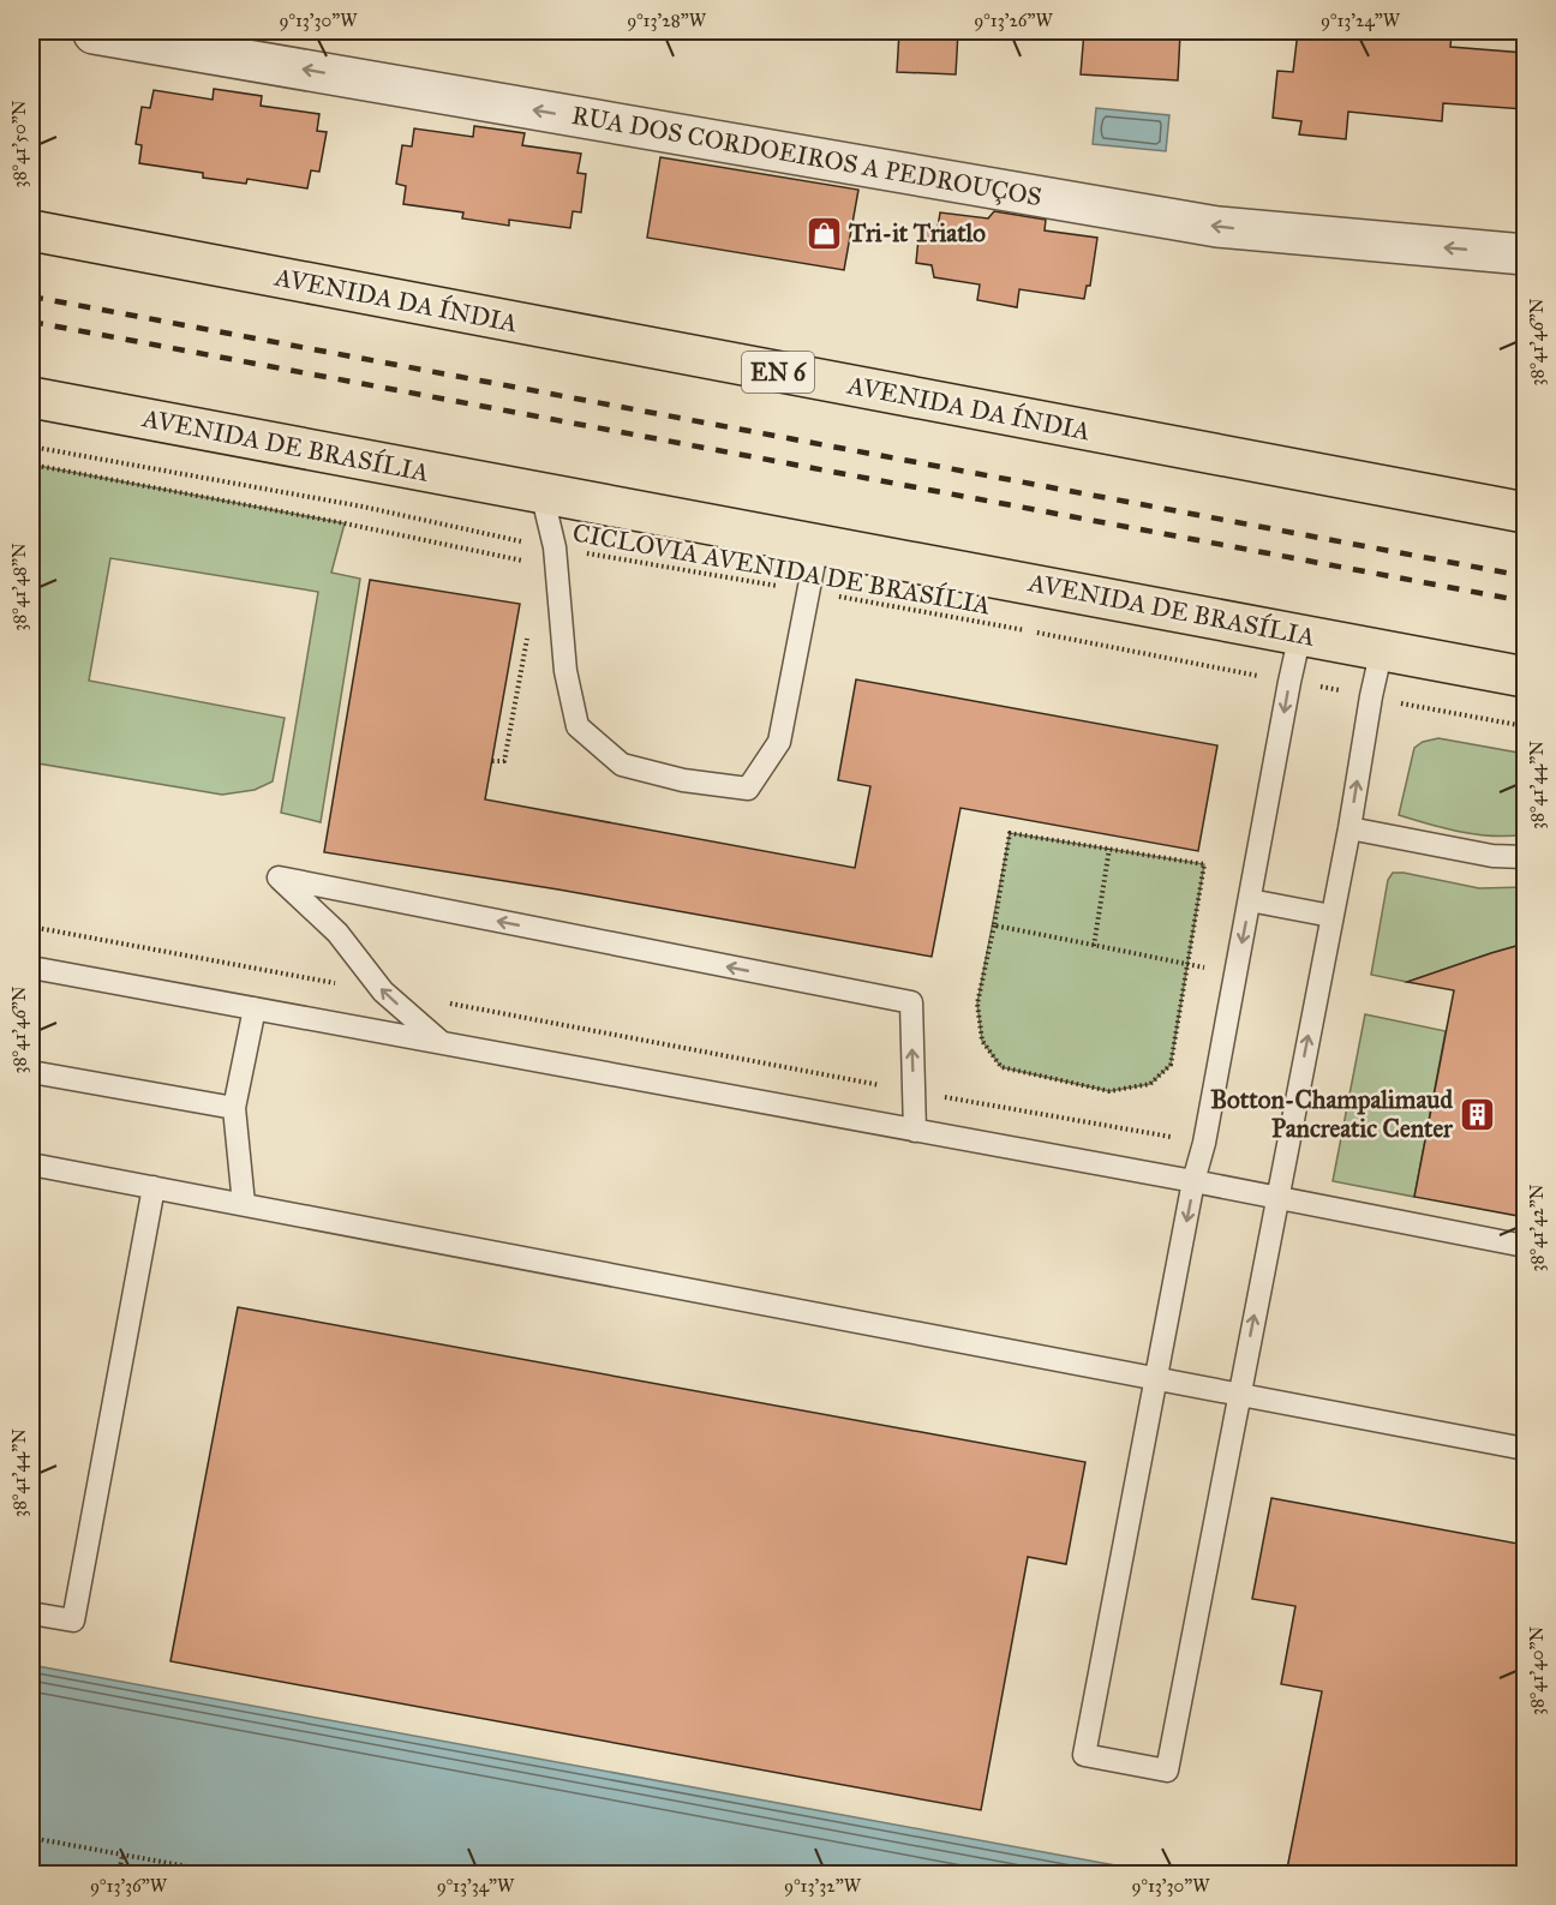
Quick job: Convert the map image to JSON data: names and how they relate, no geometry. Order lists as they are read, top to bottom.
{
  "streets": {
    "main road": ["AVENIDA DA ÍNDIA", "EN 6", "AVENIDA DE BRASÍLIA"],
    "street": ["RUA DOS CORDOEIROS A PEDROUÇOS"],
    "path": ["CICLOVIA AVENIDA DE BRASÍLIA"]
  },
  "one_way": ["RUA DOS CORDOEIROS A PEDROUÇOS"],
  "places": {
    "shop": ["Tri-it Triatlo"],
    "building": ["Botton-Champalimaud Pancreatic Center"]
  },
  "coordinates": [
    "9°13'30\"W",
    "9°13'28\"W",
    "9°13'26\"W",
    "9°13'24\"W",
    "38°41'50\"N",
    "38°41'46\"N",
    "38°41'48\"N",
    "38°41'44\"N",
    "38°41'42\"N",
    "38°41'40\"N",
    "9°13'36\"W",
    "9°13'34\"W",
    "9°13'32\"W"
  ]
}
